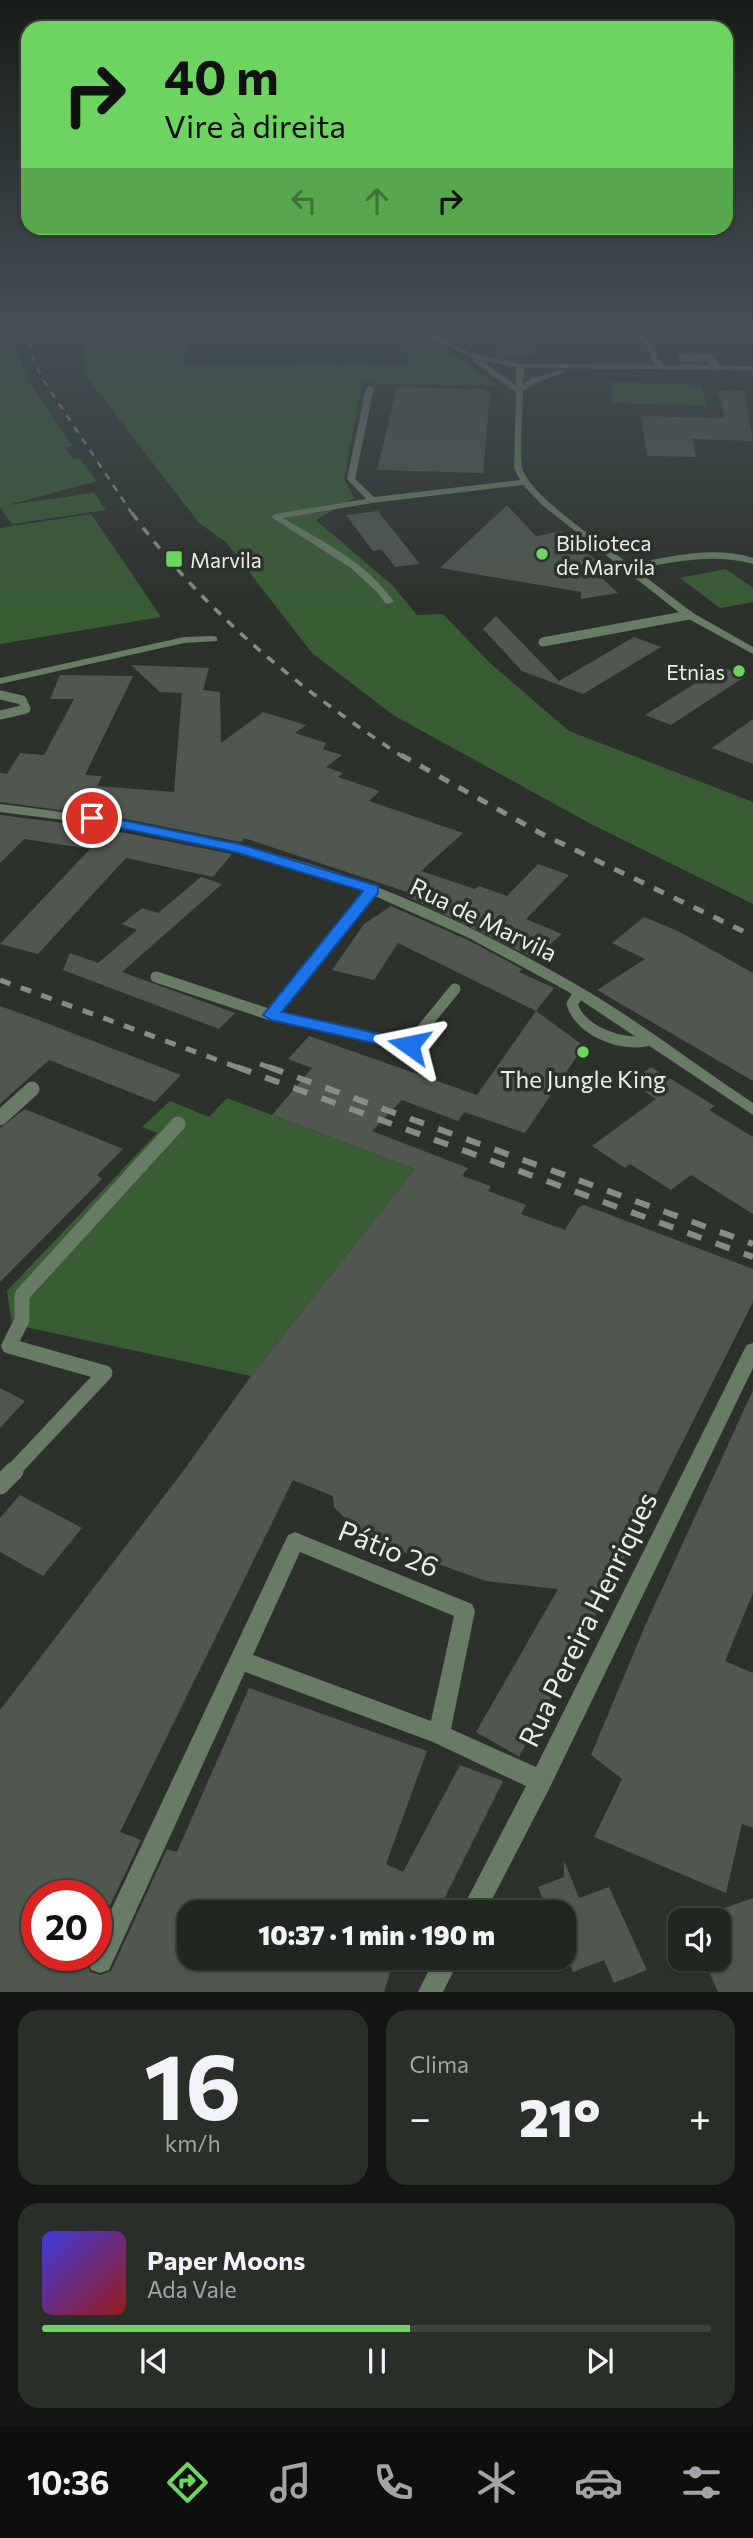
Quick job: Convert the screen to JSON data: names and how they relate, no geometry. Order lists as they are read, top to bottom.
{
  "streets": {
    "street": ["Rua de Marvila", "Pátio 26", "Rua Pereira Henriques"]
  },
  "places": {
    "other": ["Biblioteca de Marvila", "Etnias", "The Jungle King"],
    "transit": ["Marvila"]
  },
  "page": {
    "turn": ["40 m", "Vire à direita"],
    "limit": "20",
    "trip": "10:37 · 1 min · 190 m",
    "tile": [
      ["16", "km/h"],
      "Clima"
    ],
    "heat": ["−", "21°", "+"],
    "song": ["Paper Moons", "Ada Vale"],
    "tabs": "10:36"
  }
}
